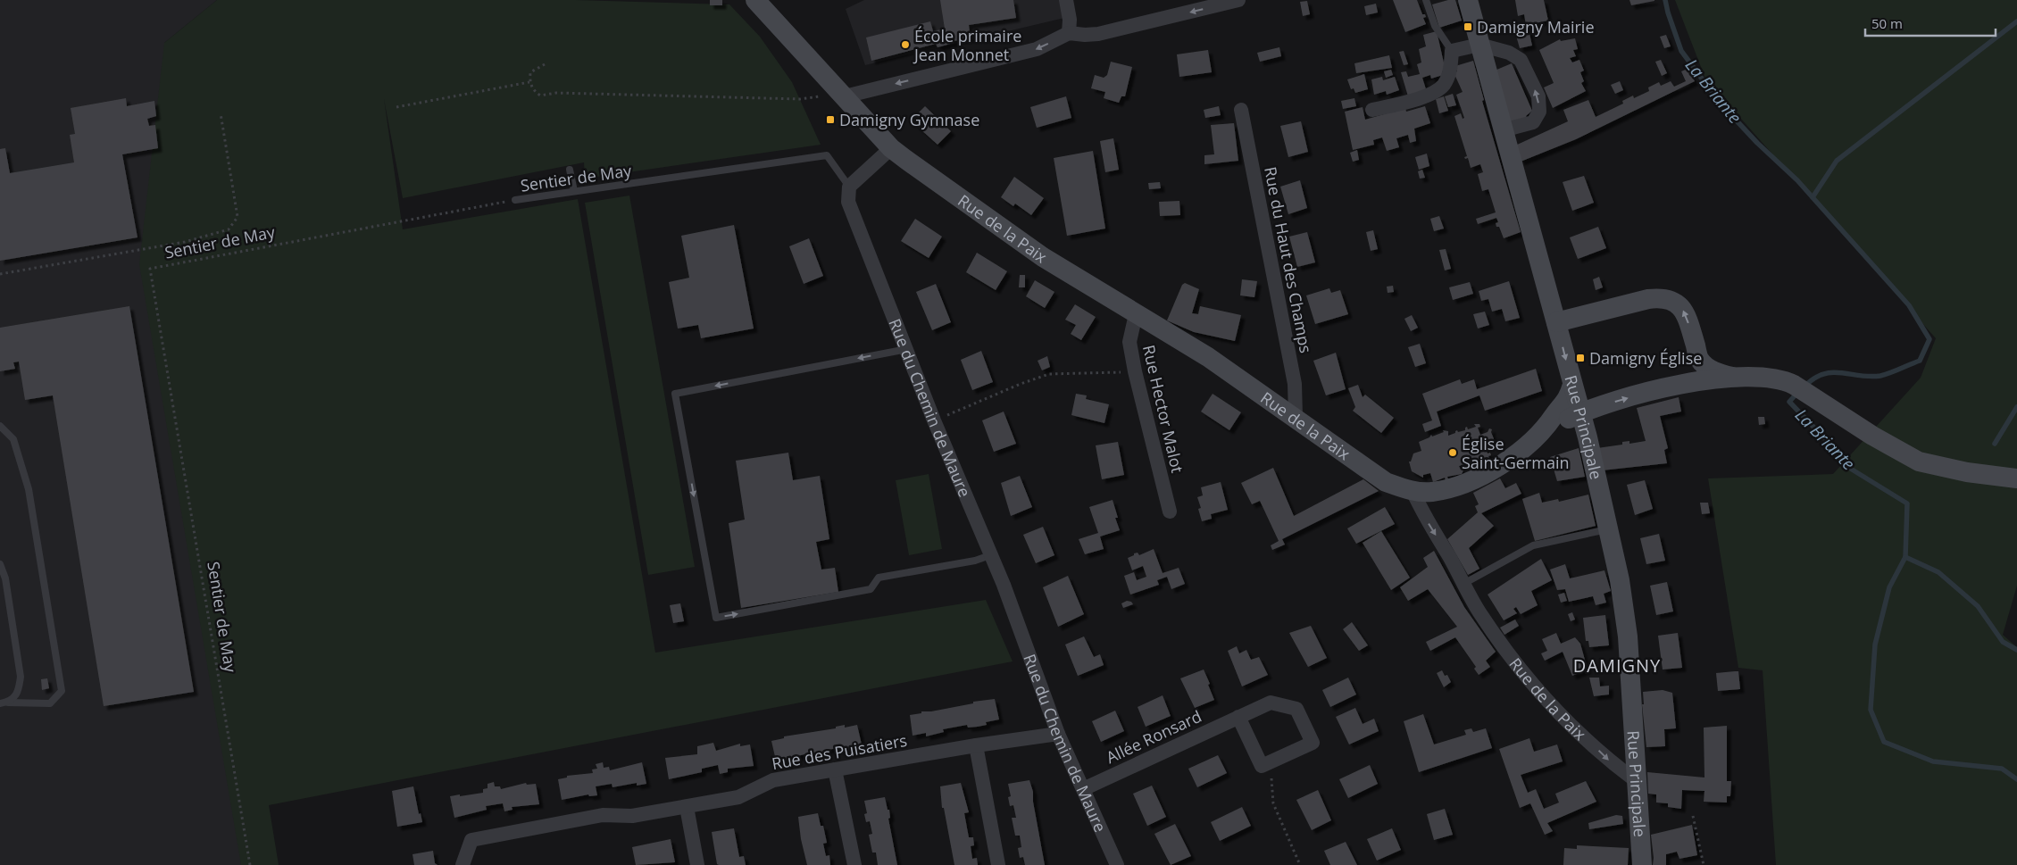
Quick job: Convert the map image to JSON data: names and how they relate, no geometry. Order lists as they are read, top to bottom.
{
  "streets": {
    "street": [
      "Rue de la Paix",
      "Rue du Haut des Champs",
      "Rue du Chemin de Maure",
      "Rue Hector Malot",
      "Rue Principale",
      "Allée Ronsard",
      "Rue des Puisatiers"
    ],
    "lane": ["Sentier de May"]
  },
  "crossings": [
    ["Sentier de May", "Rue du Chemin de Maure"],
    ["Rue de la Paix", "Rue du Haut des Champs"],
    ["Rue de la Paix", "Rue Hector Malot"],
    ["Rue de la Paix", "Rue Principale"],
    ["Rue du Chemin de Maure", "Allée Ronsard"],
    ["Rue du Chemin de Maure", "Rue des Puisatiers"]
  ],
  "one_way": ["Rue de la Paix"],
  "districts": ["DAMIGNY"],
  "water": ["La Briante"],
  "places": {
    "transit": ["Damigny Mairie", "Damigny Gymnase", "Damigny Église"],
    "other": ["École primaire Jean Monnet", "Église Saint-Germain"]
  },
  "scale_bar": "50 m"
}
